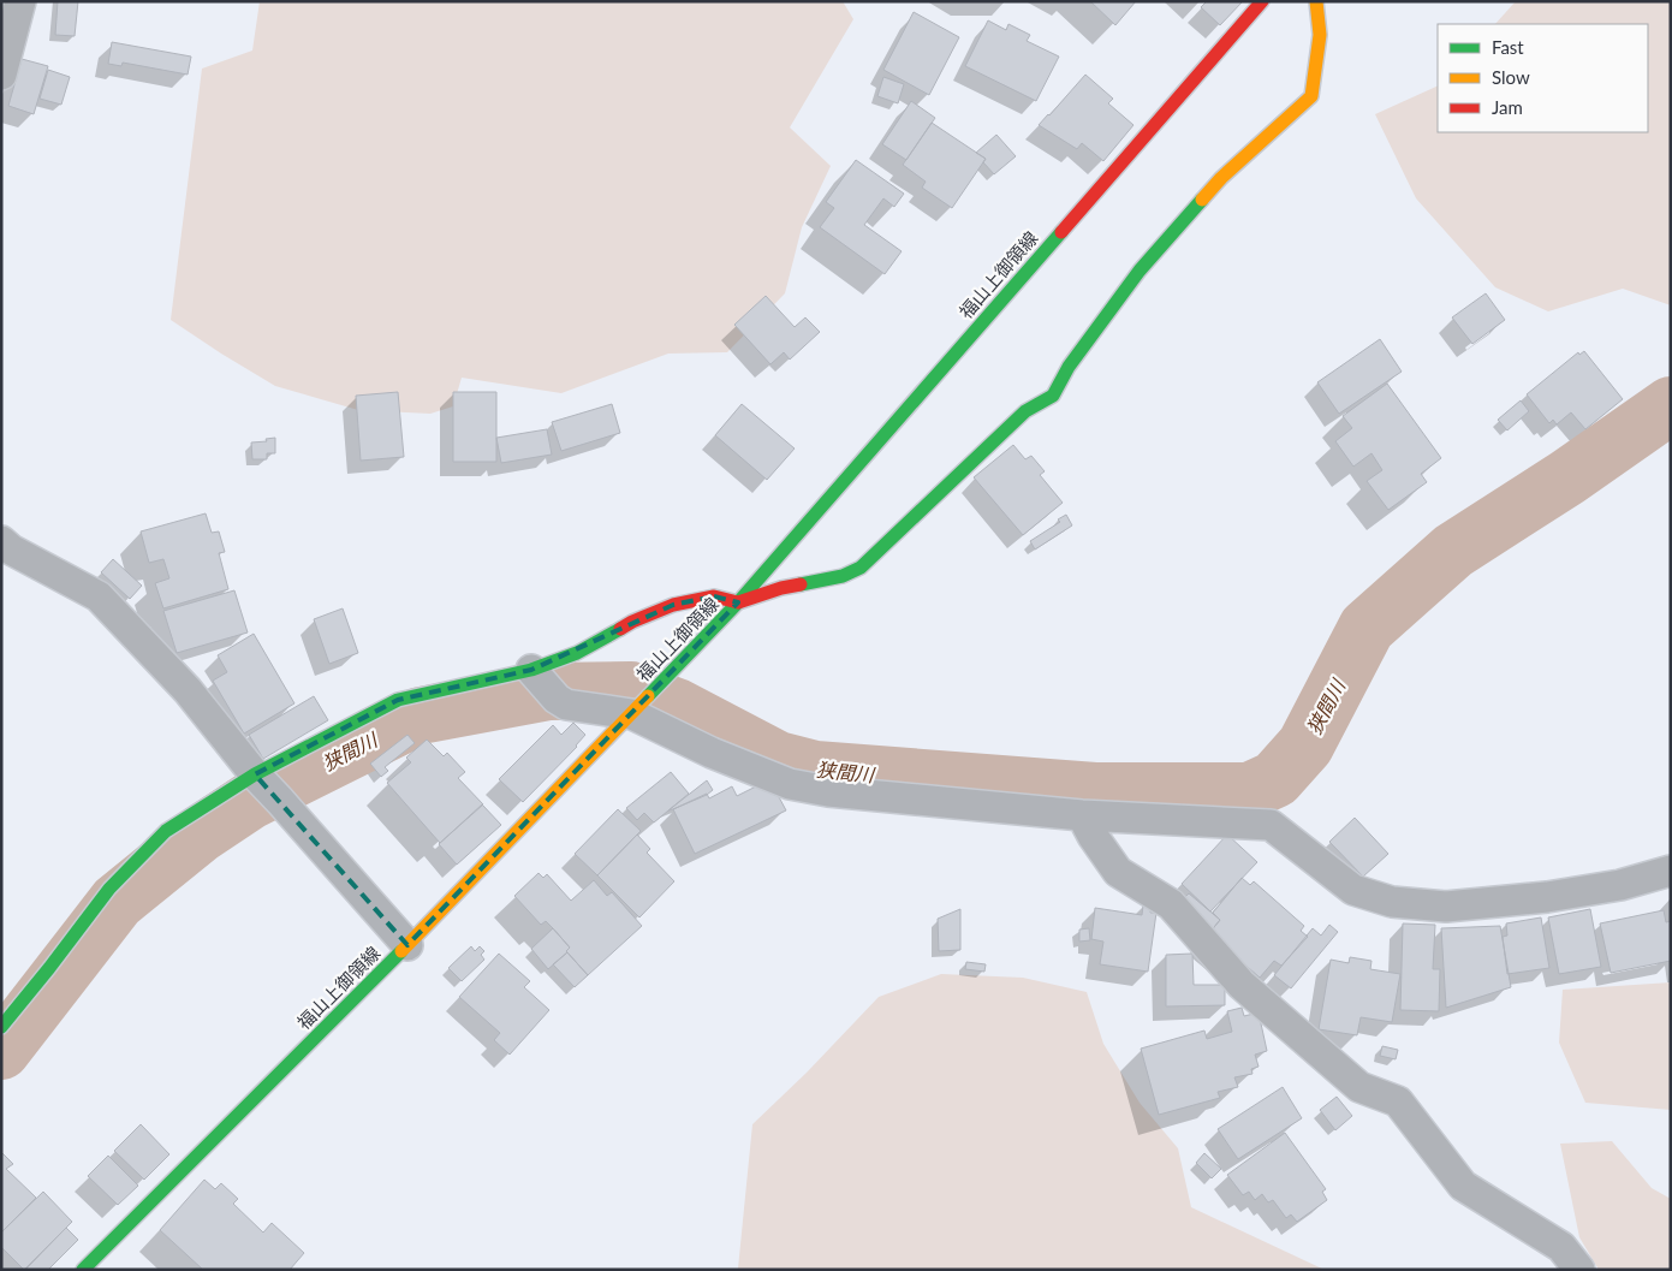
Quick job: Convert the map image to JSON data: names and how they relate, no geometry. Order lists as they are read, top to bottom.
{
  "streets": {
    "street": ["福山上御領線"]
  },
  "water": ["狭間川"],
  "legend": ["Fast", "Slow", "Jam"]
}
